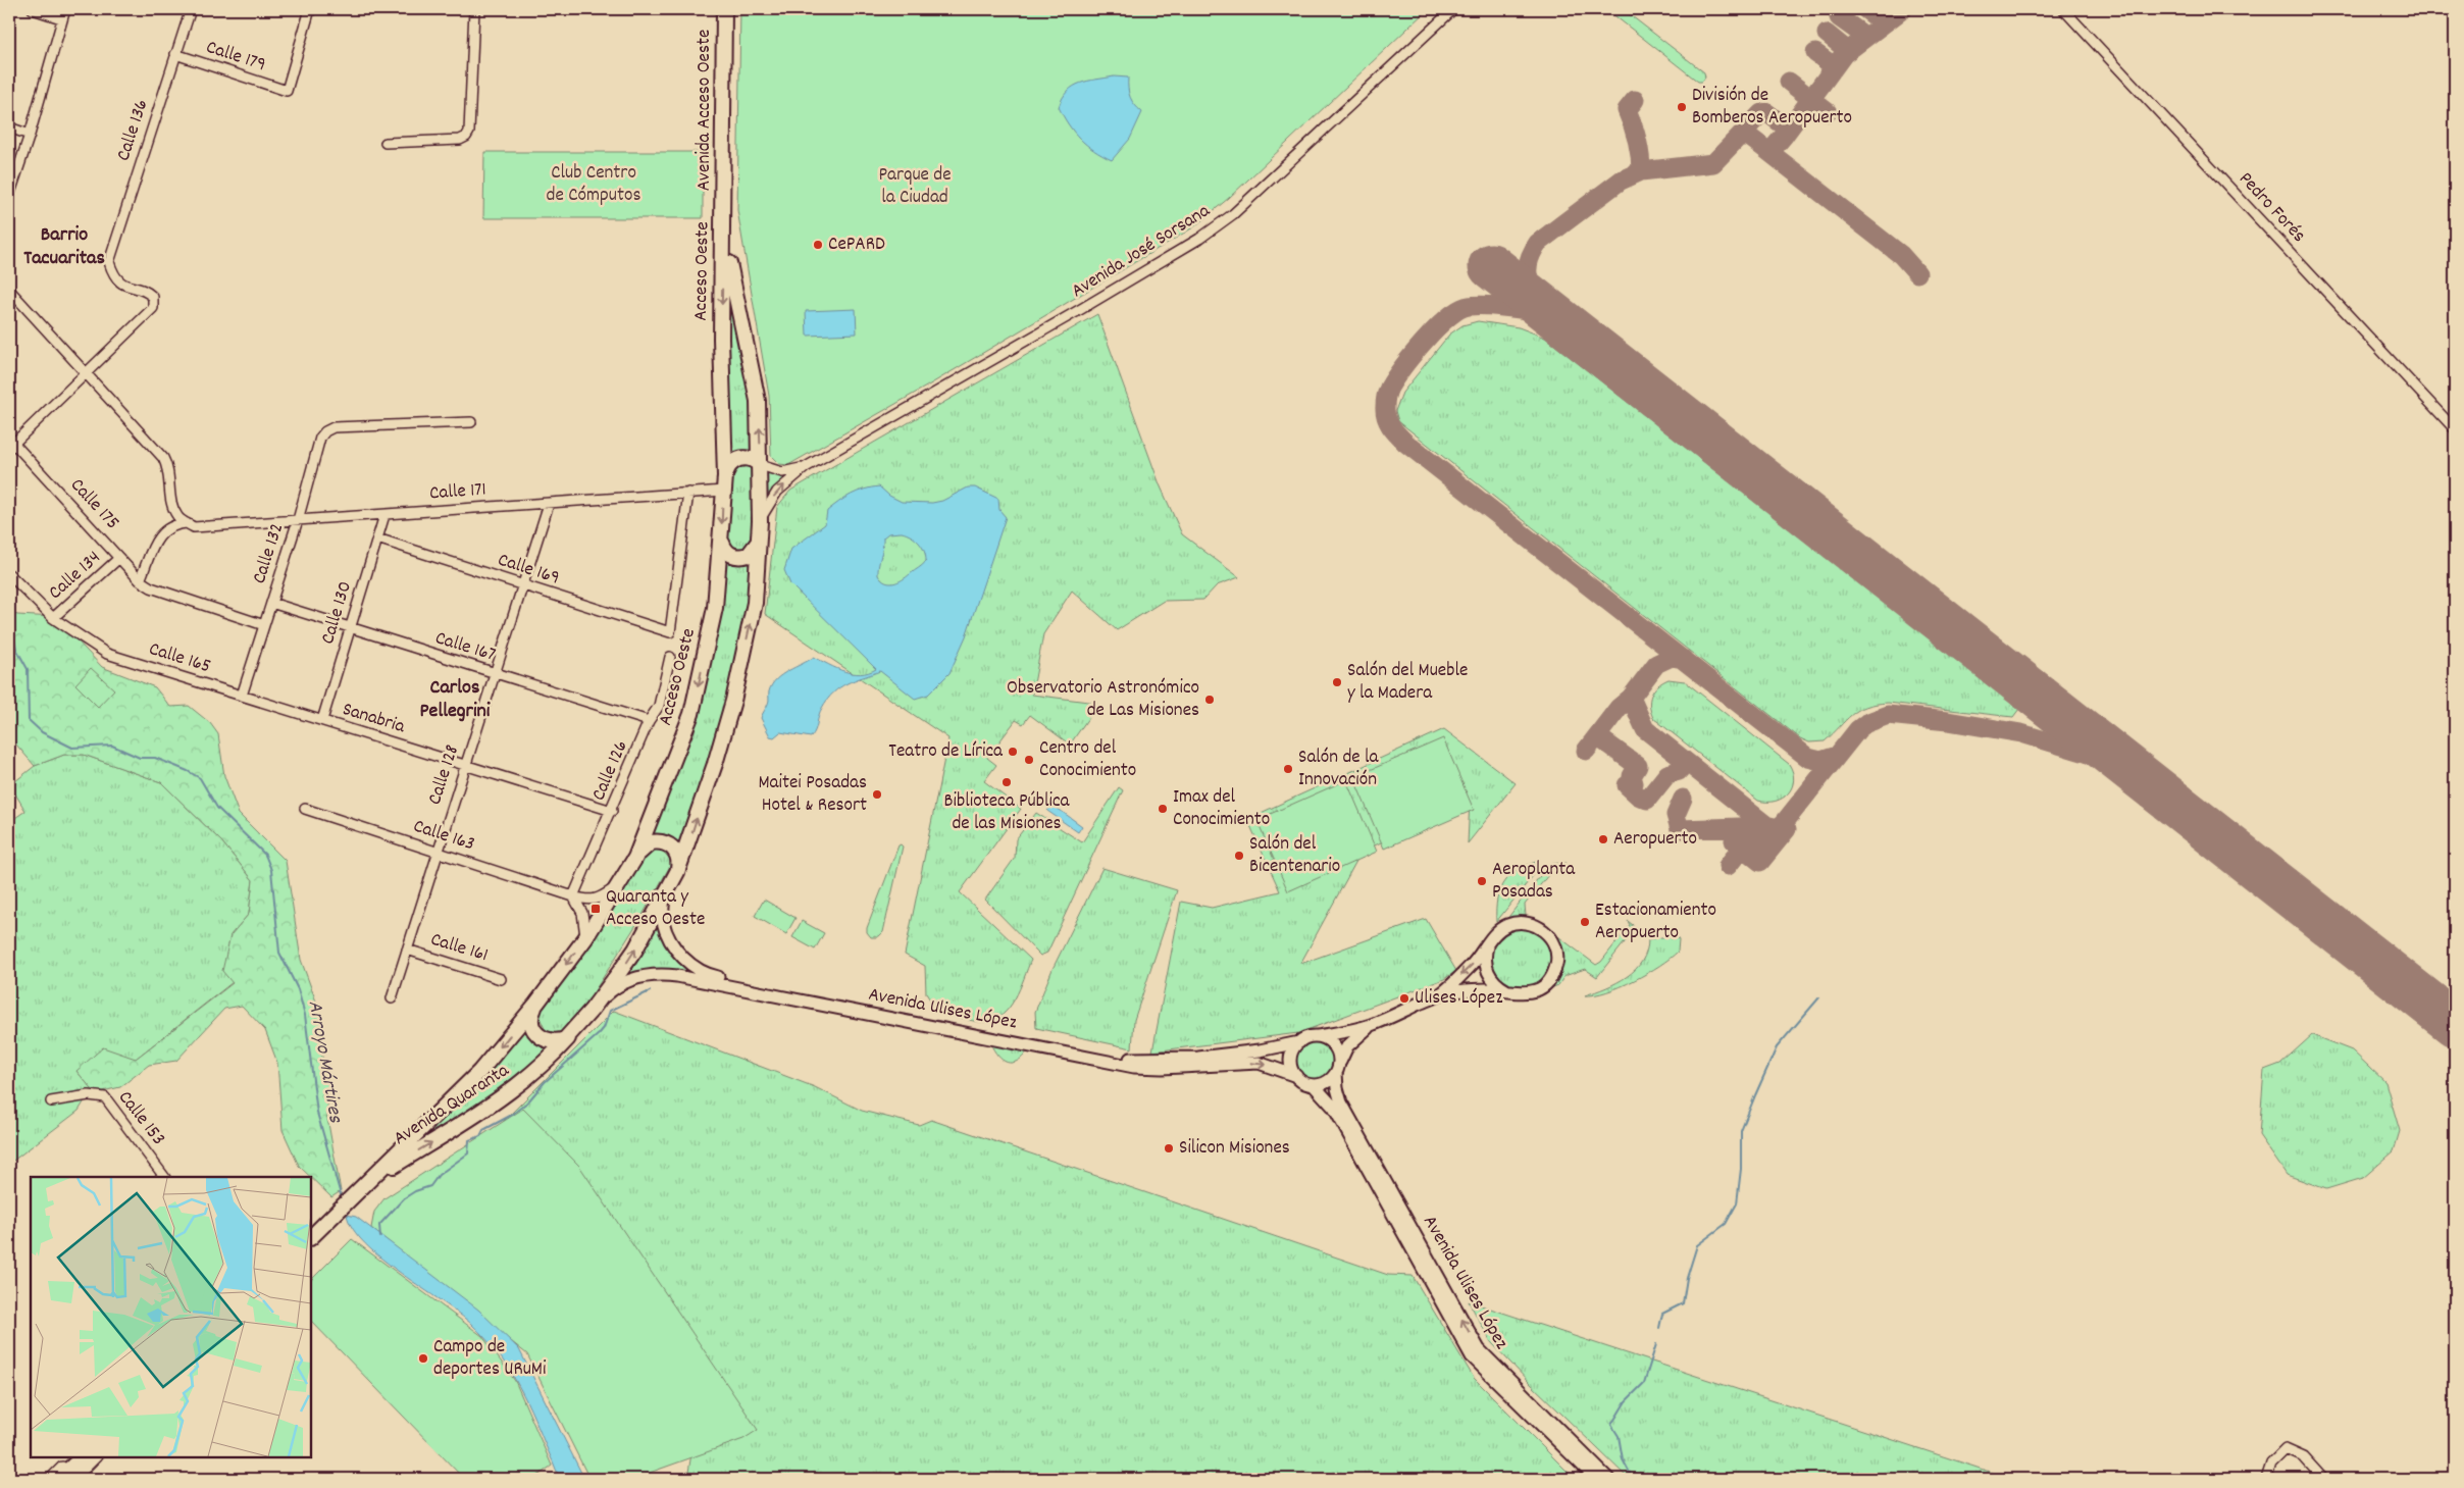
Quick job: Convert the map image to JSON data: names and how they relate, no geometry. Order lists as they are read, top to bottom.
{
  "streets": {
    "highway": ["Avenida Acceso Oeste", "Acceso Oeste", "Avenida Quaranta"],
    "main road": ["Avenida Ulises López"],
    "street": [
      "Calle 179",
      "Calle 136",
      "Pedro Forés",
      "Avenida José Sorsana",
      "Calle 171",
      "Calle 175",
      "Calle 132",
      "Calle 169",
      "Calle 134",
      "Calle 130",
      "Calle 167",
      "Calle 165",
      "Sanabria",
      "Calle 126",
      "Calle 128",
      "Calle 163",
      "Calle 161",
      "Calle 153"
    ]
  },
  "crossings": [
    ["Calle 179", "Calle 136"],
    ["Avenida Acceso Oeste", "Acceso Oeste"],
    ["Avenida José Sorsana", "Acceso Oeste"],
    ["Acceso Oeste", "Calle 171"],
    ["Acceso Oeste", "Calle 163"],
    ["Acceso Oeste", "Avenida Ulises López"],
    ["Acceso Oeste", "Avenida Quaranta"],
    ["Calle 171", "Calle 132"],
    ["Calle 171", "Calle 169"],
    ["Calle 171", "Calle 130"],
    ["Calle 171", "Calle 128"],
    ["Calle 175", "Calle 132"],
    ["Calle 175", "Calle 134"],
    ["Calle 132", "Calle 167"],
    ["Calle 132", "Calle 165"],
    ["Calle 132", "Sanabria"],
    ["Calle 169", "Calle 130"],
    ["Calle 169", "Calle 128"],
    ["Calle 134", "Calle 165"],
    ["Calle 130", "Calle 167"],
    ["Calle 130", "Sanabria"],
    ["Calle 167", "Calle 126"],
    ["Calle 167", "Calle 128"],
    ["Calle 165", "Sanabria"],
    ["Sanabria", "Calle 126"],
    ["Sanabria", "Calle 128"],
    ["Calle 126", "Calle 163"],
    ["Calle 128", "Calle 163"],
    ["Calle 128", "Calle 161"],
    ["Avenida Ulises López", "Avenida Quaranta"]
  ],
  "districts": ["Barrio Tacuaritas", "Carlos Pellegrini"],
  "water": ["Arroyo Mártires"],
  "parks": ["Club Centro de Cómputos", "Parque de la Ciudad"],
  "places": {
    "other": [
      "División de Bomberos Aeropuerto",
      "CePARD",
      "Salón del Mueble y la Madera",
      "Observatorio Astronómico de Las Misiones",
      "Teatro de Lírica",
      "Centro del Conocimiento",
      "Salón de la Innovación",
      "Biblioteca Pública de las Misiones",
      "Maitei Posadas Hotel & Resort",
      "Imax del Conocimiento",
      "Aeropuerto",
      "Salón del Bicentenario",
      "Aeroplanta Posadas",
      "Estacionamiento Aeropuerto",
      "Ulises López",
      "Silicon Misiones",
      "Campo de deportes URuMi"
    ],
    "transit": ["Quaranta y Acceso Oeste"]
  }
}
